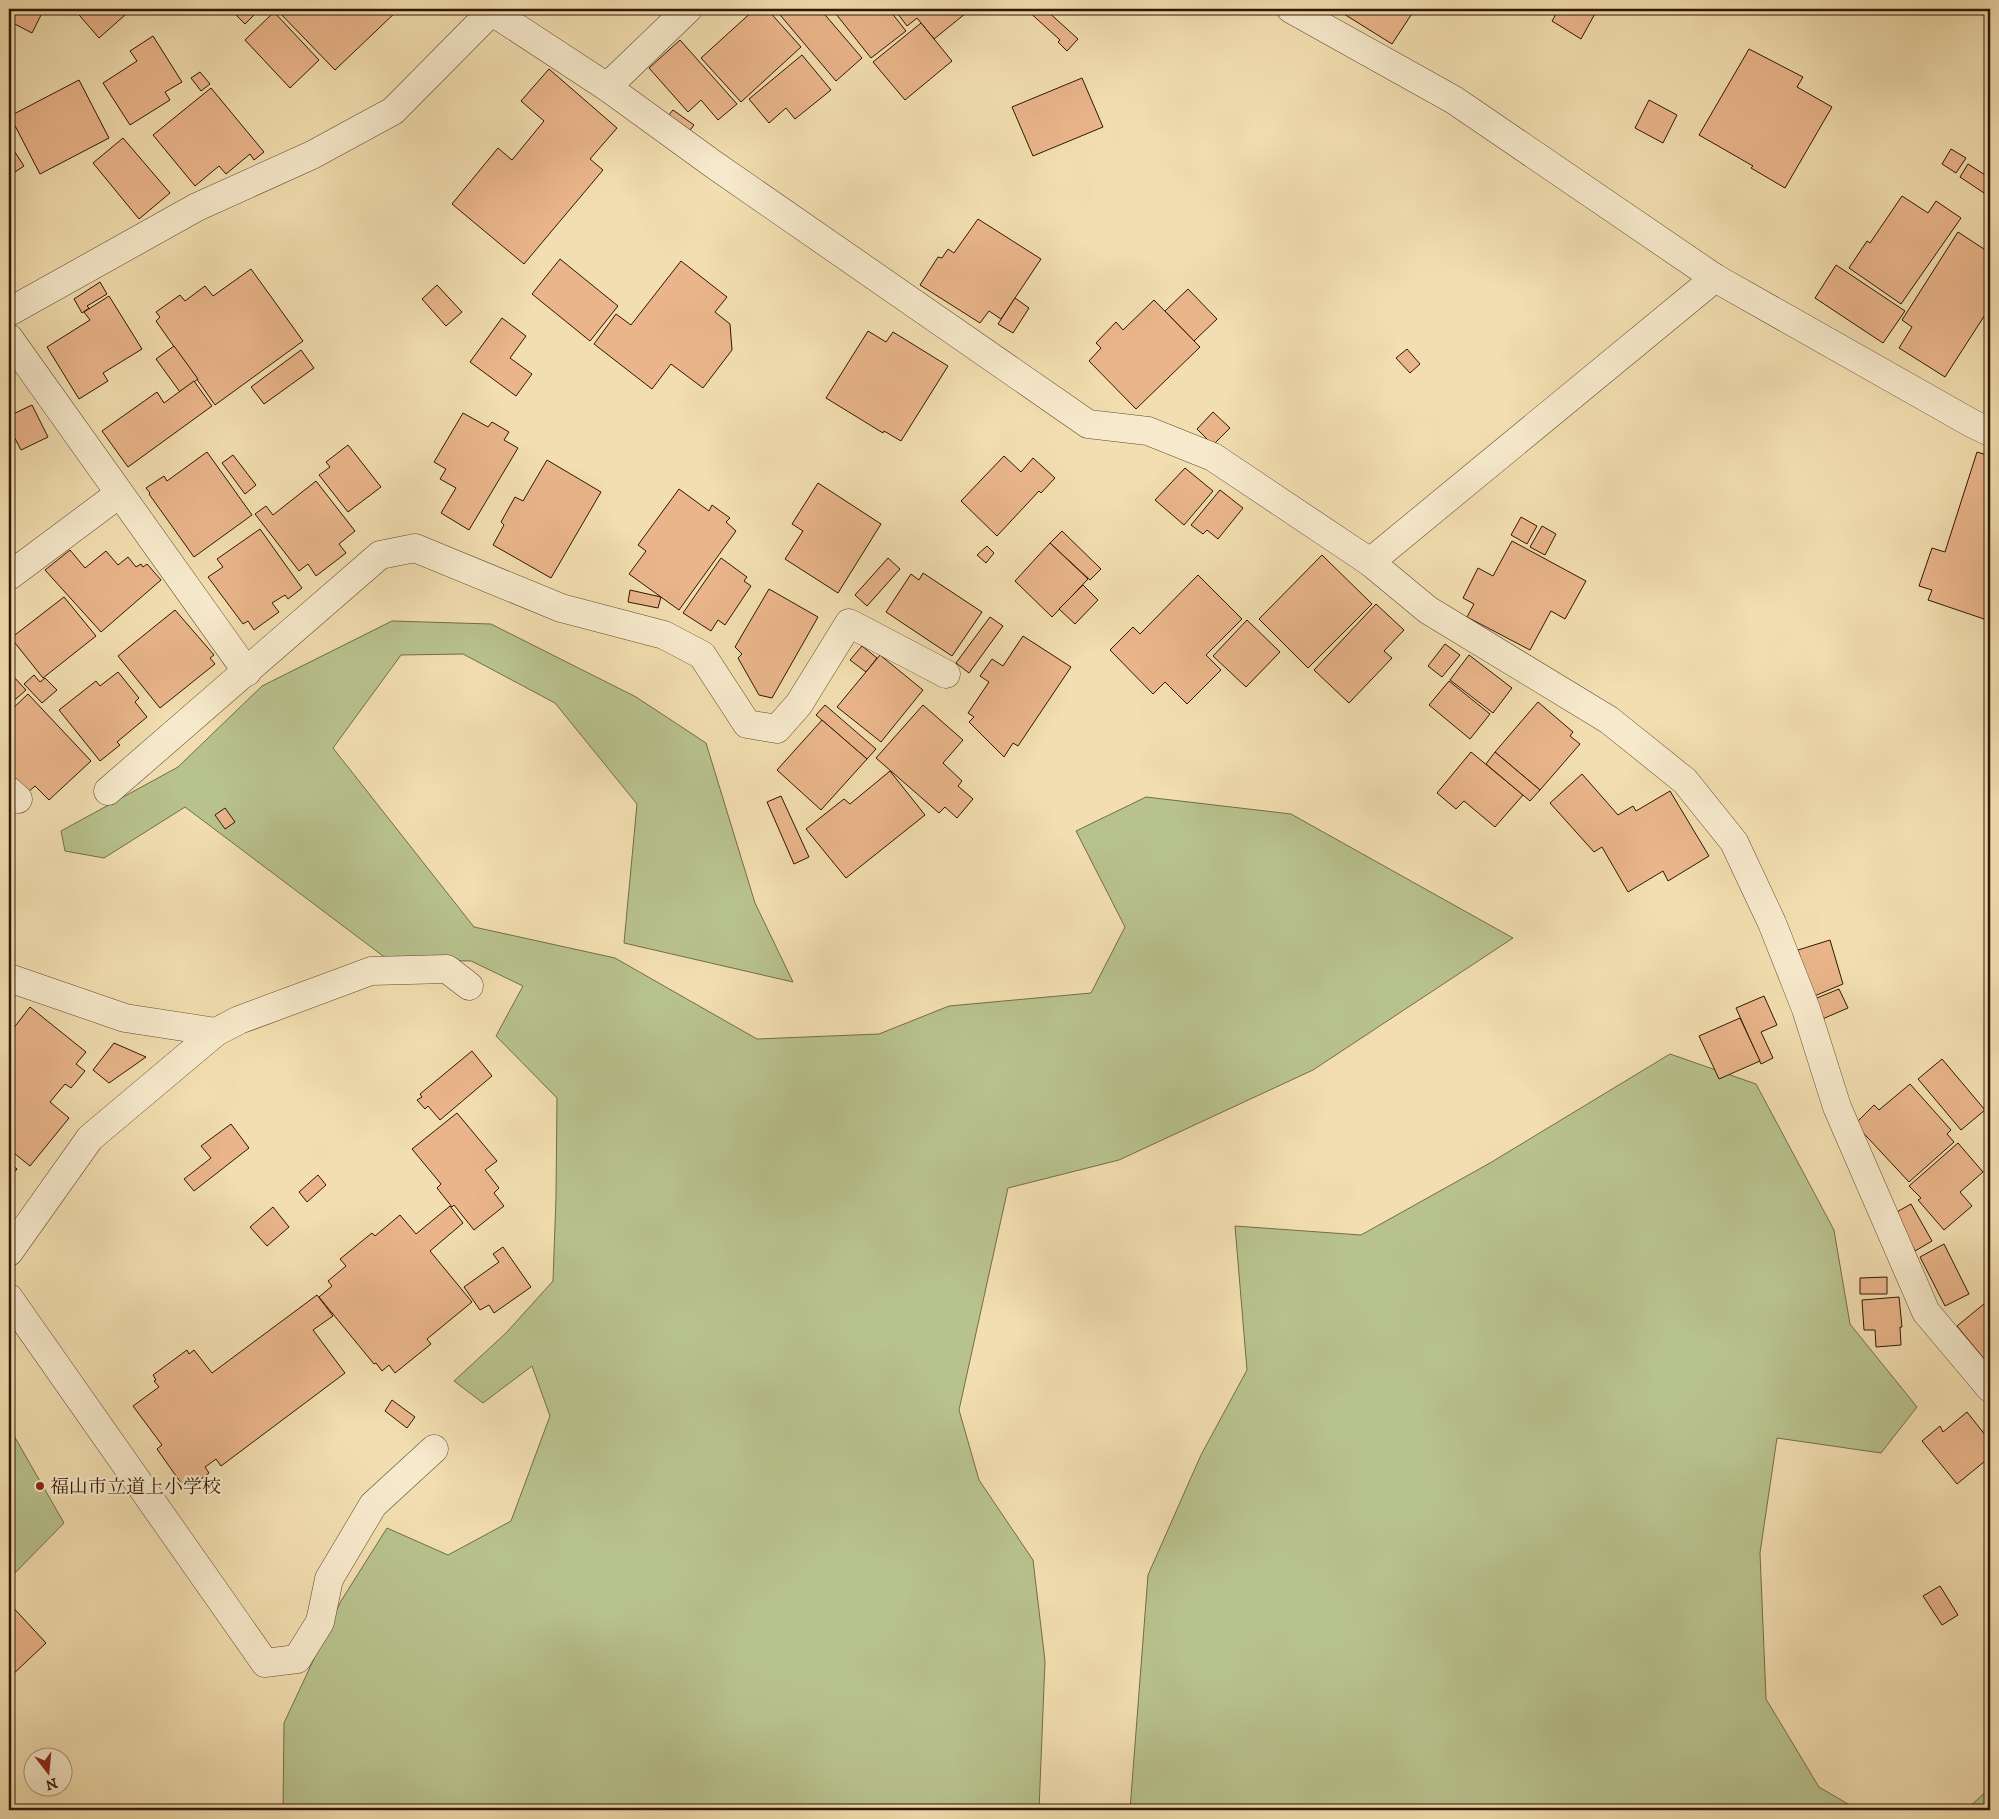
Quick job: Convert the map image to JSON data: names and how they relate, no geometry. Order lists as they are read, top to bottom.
{
  "places": ["福山市立道上小学校"],
  "north": "bottom"
}
